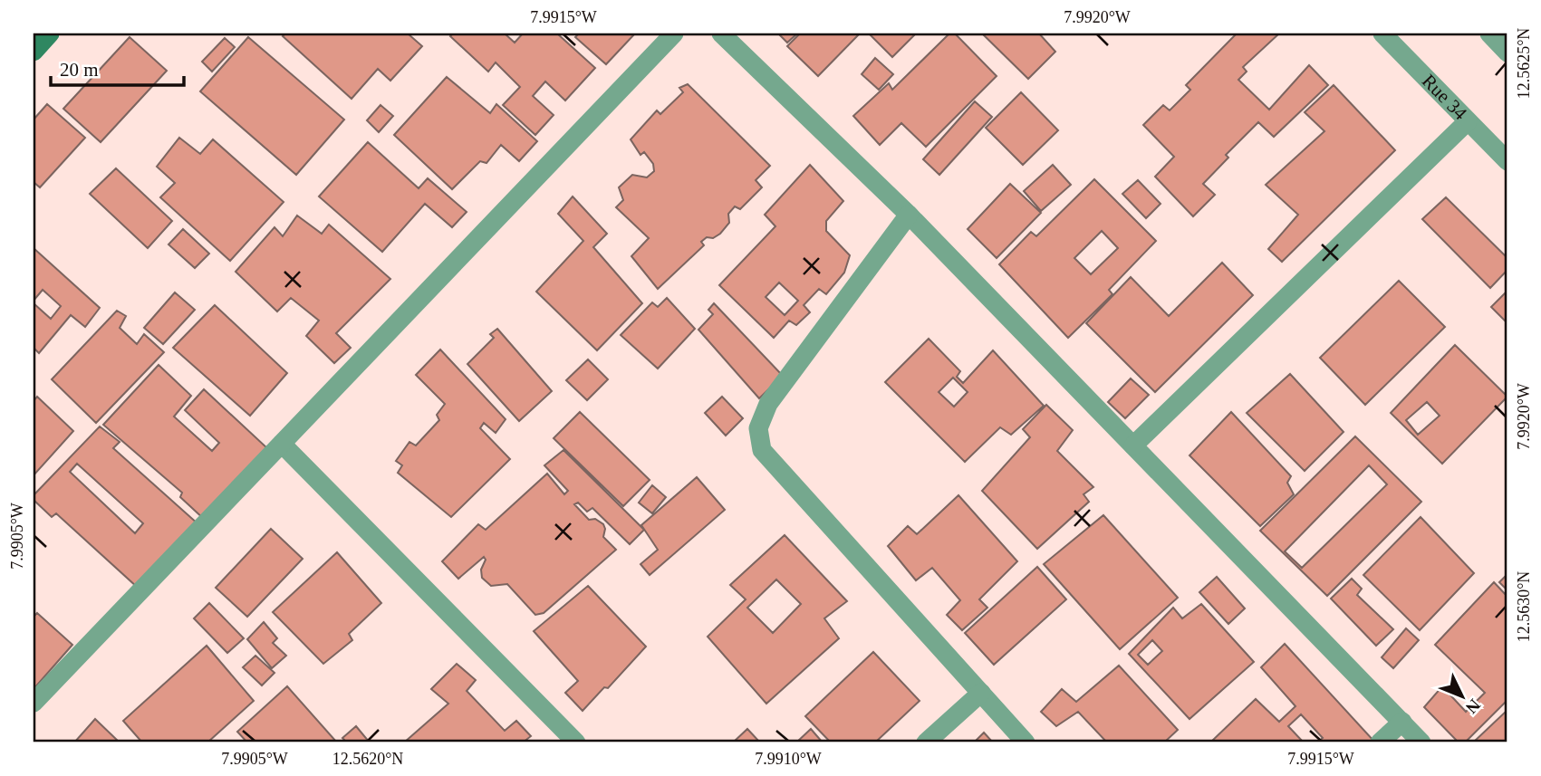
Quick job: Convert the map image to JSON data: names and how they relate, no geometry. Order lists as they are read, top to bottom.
{
  "streets": {
    "street": ["Rue 34"]
  },
  "scale_bar": "20 m",
  "north": "bottom right",
  "coordinates": [
    "7.9915°W",
    "7.9920°W",
    "12.5625°N",
    "7.9905°W",
    "12.5630°N",
    "12.5620°N",
    "7.9910°W"
  ]
}
